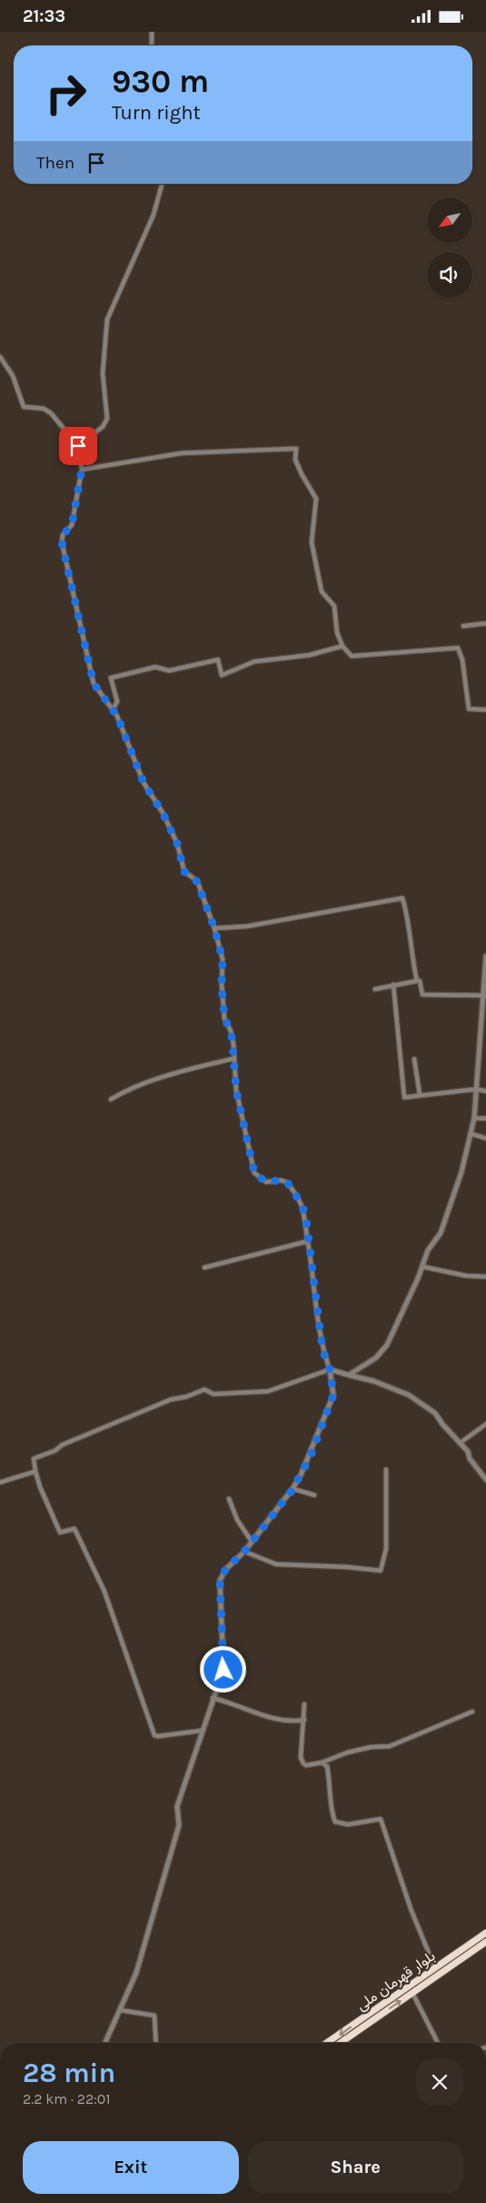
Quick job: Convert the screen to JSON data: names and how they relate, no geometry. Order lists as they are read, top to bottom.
{
  "streets": {
    "highway": ["بلوار قهرمان ملی"]
  },
  "north": "bottom left",
  "page": {
    "status": "21:33",
    "turn": ["930 m", "Turn right"],
    "then": "Then",
    "heading": ["28 min", "2.2 km · 22:01"],
    "buttons": ["Exit", "Share"]
  }
}
